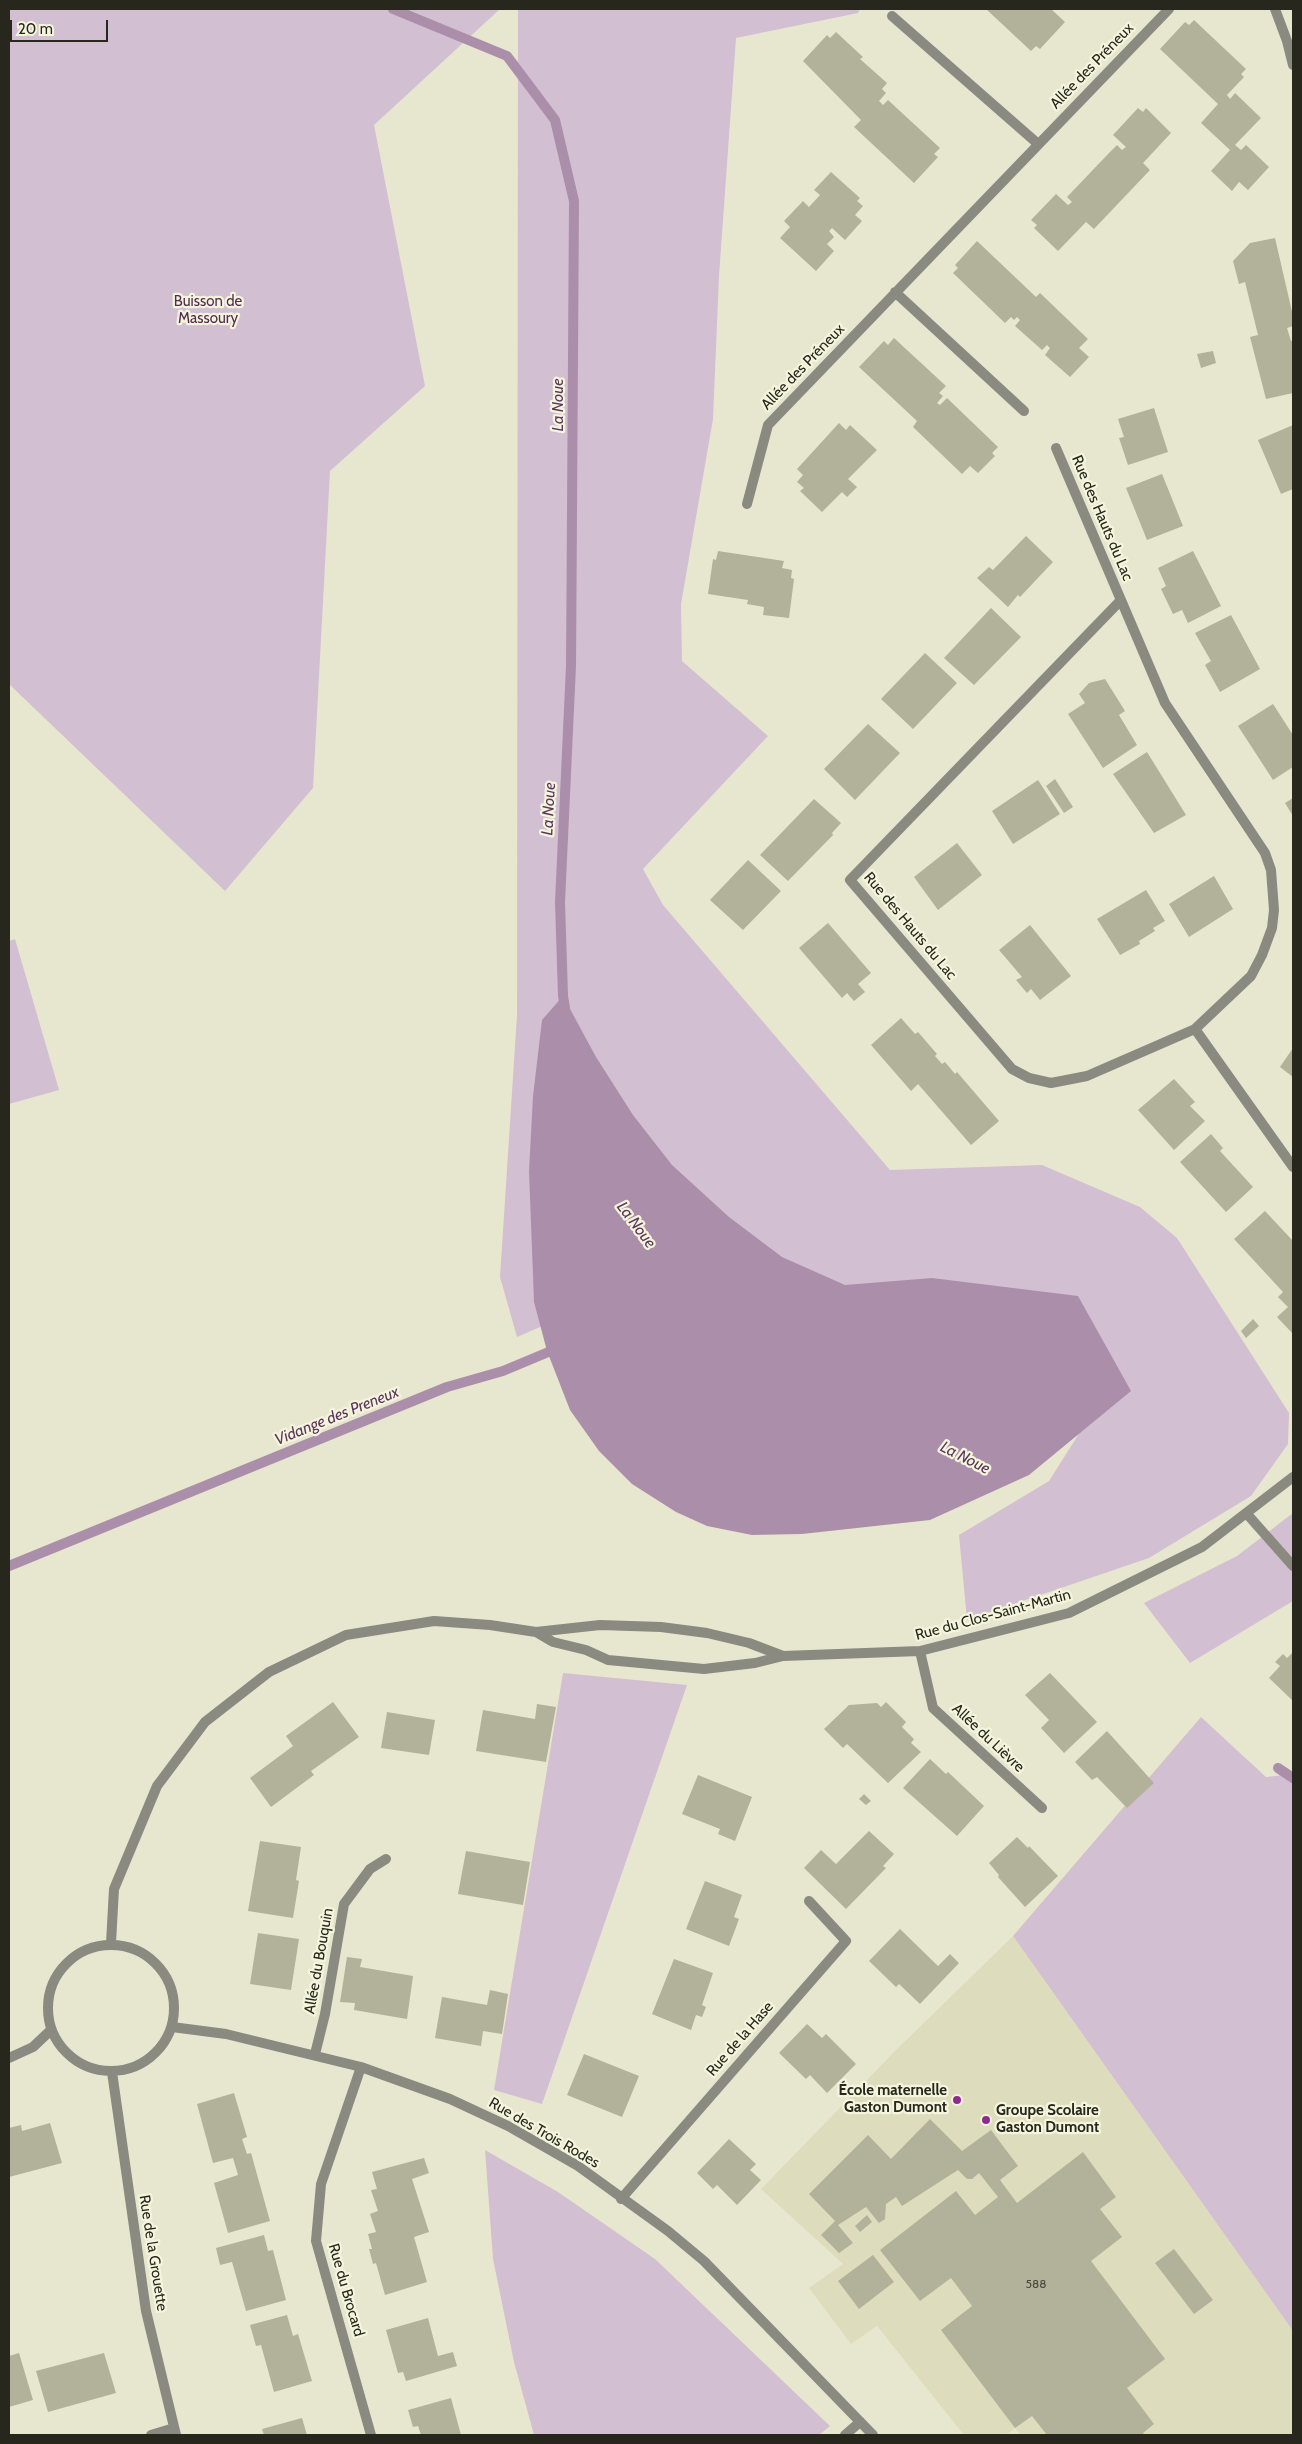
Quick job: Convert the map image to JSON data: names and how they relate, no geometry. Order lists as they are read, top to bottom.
{
  "streets": {
    "street": [
      "Allée des Préneux",
      "Rue des Hauts du Lac",
      "Rue du Clos-Saint-Martin",
      "Allée du Lièvre",
      "Allée du Bouquin",
      "Rue de la Hase",
      "Rue des Trois Rodes",
      "Rue de la Grouette",
      "Rue du Brocard"
    ]
  },
  "crossings": [
    ["Rue du Clos-Saint-Martin", "Allée du Lièvre"],
    ["Rue du Clos-Saint-Martin", "Rue des Trois Rodes"],
    ["Rue du Clos-Saint-Martin", "Rue de la Grouette"],
    ["Allée du Bouquin", "Rue des Trois Rodes"],
    ["Rue de la Hase", "Rue des Trois Rodes"],
    ["Rue des Trois Rodes", "Rue de la Grouette"],
    ["Rue des Trois Rodes", "Rue du Brocard"]
  ],
  "water": ["La Noue", "Vidange des Preneux"],
  "parks": ["Buisson de Massoury"],
  "places": ["École maternelle Gaston Dumont", "Groupe Scolaire Gaston Dumont"],
  "house_numbers": ["588"],
  "scale_bar": "20 m"
}
